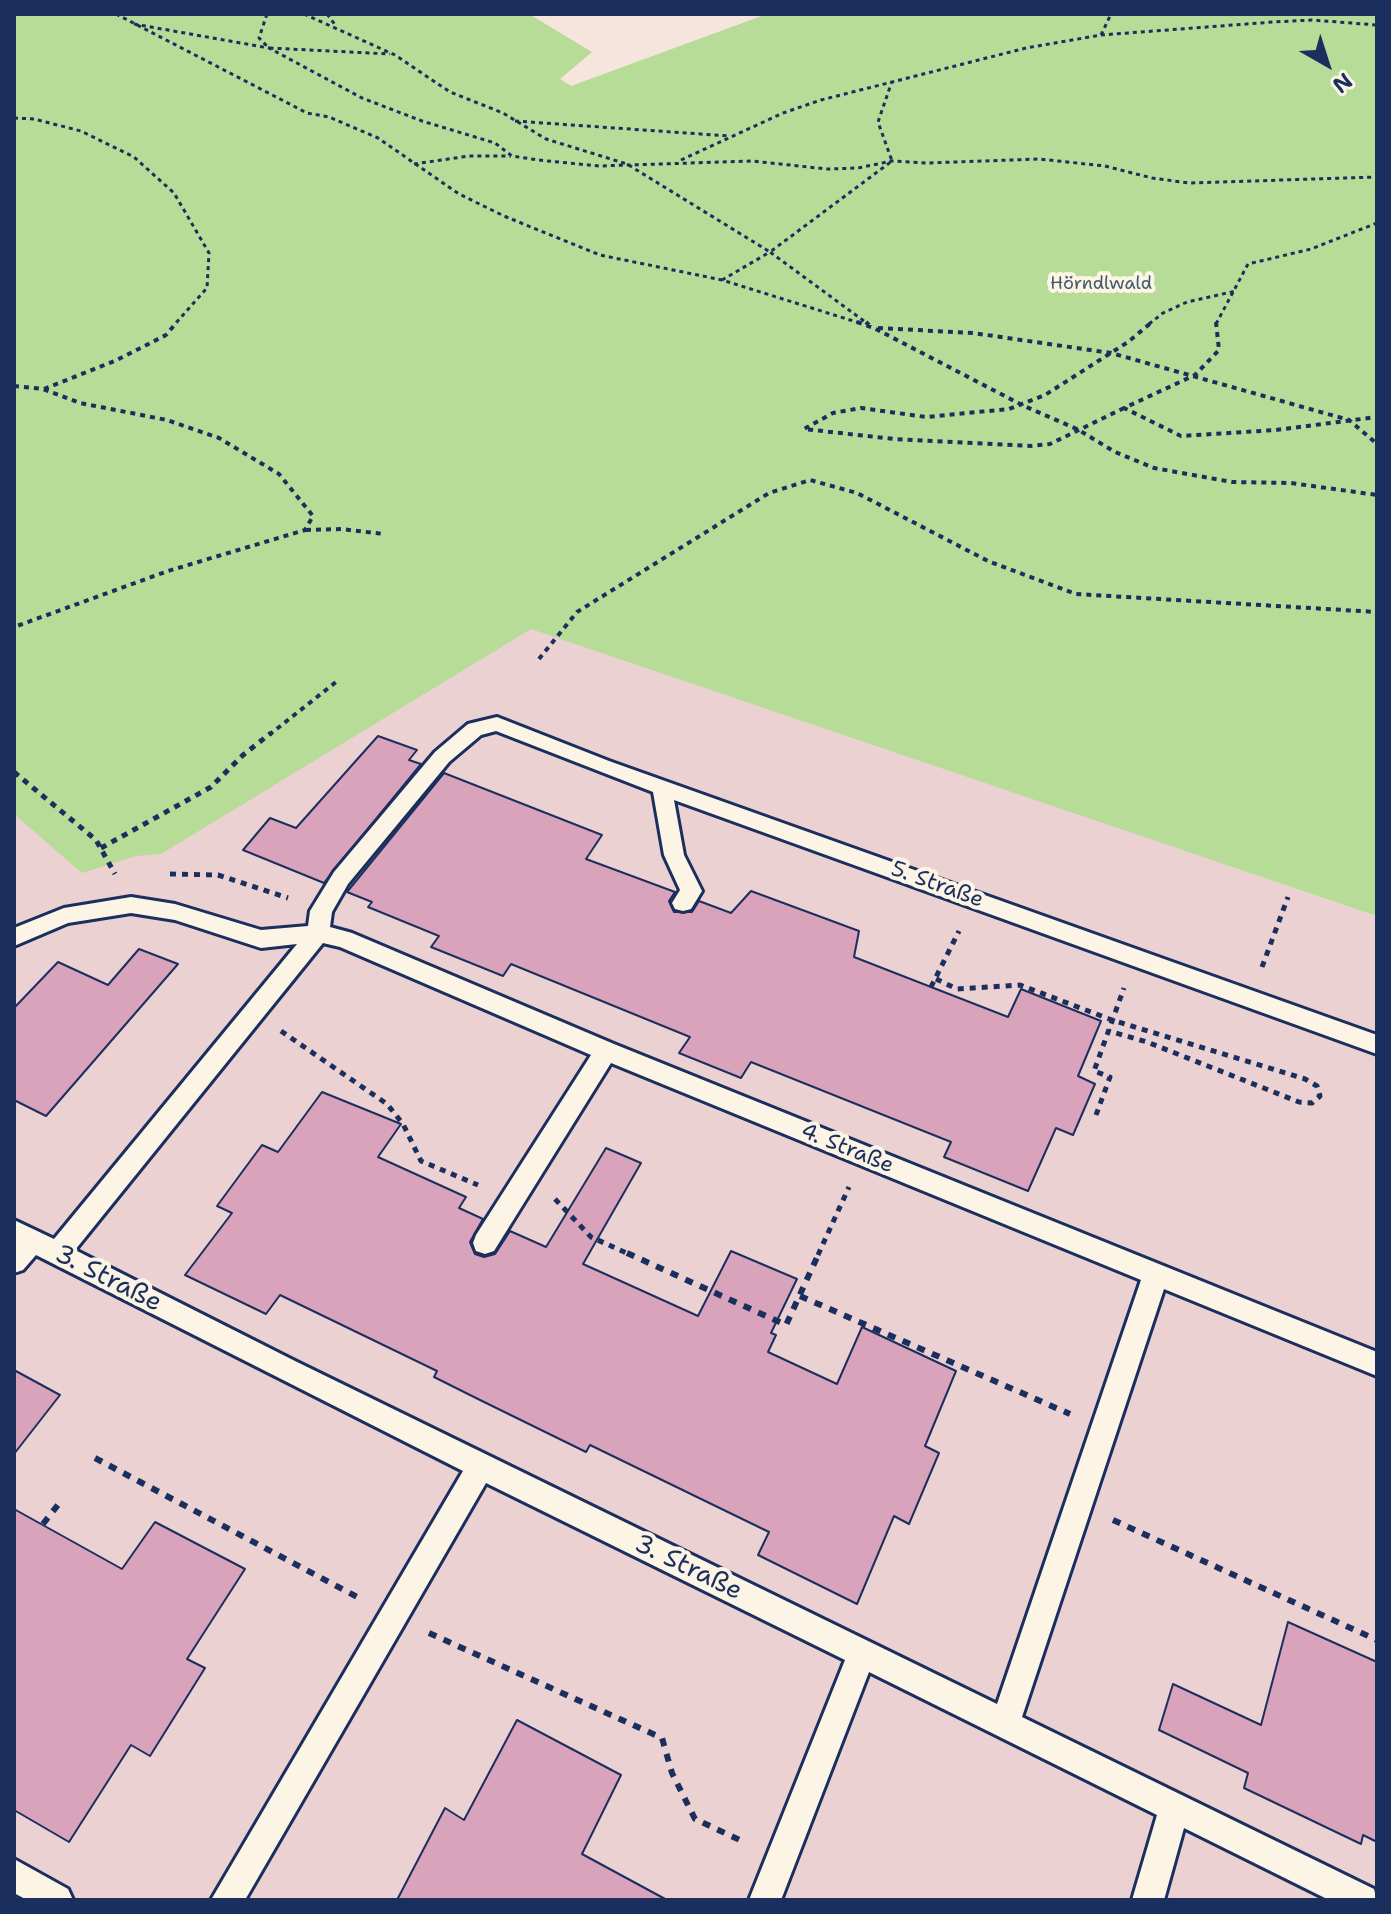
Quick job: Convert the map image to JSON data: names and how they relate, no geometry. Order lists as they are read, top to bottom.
{
  "streets": {
    "lane": ["5. Straße", "4. Straße", "3. Straße"]
  },
  "crossings": [
    ["5. Straße", "4. Straße"]
  ],
  "parks": ["Hörndlwald"],
  "north": "bottom right"
}
